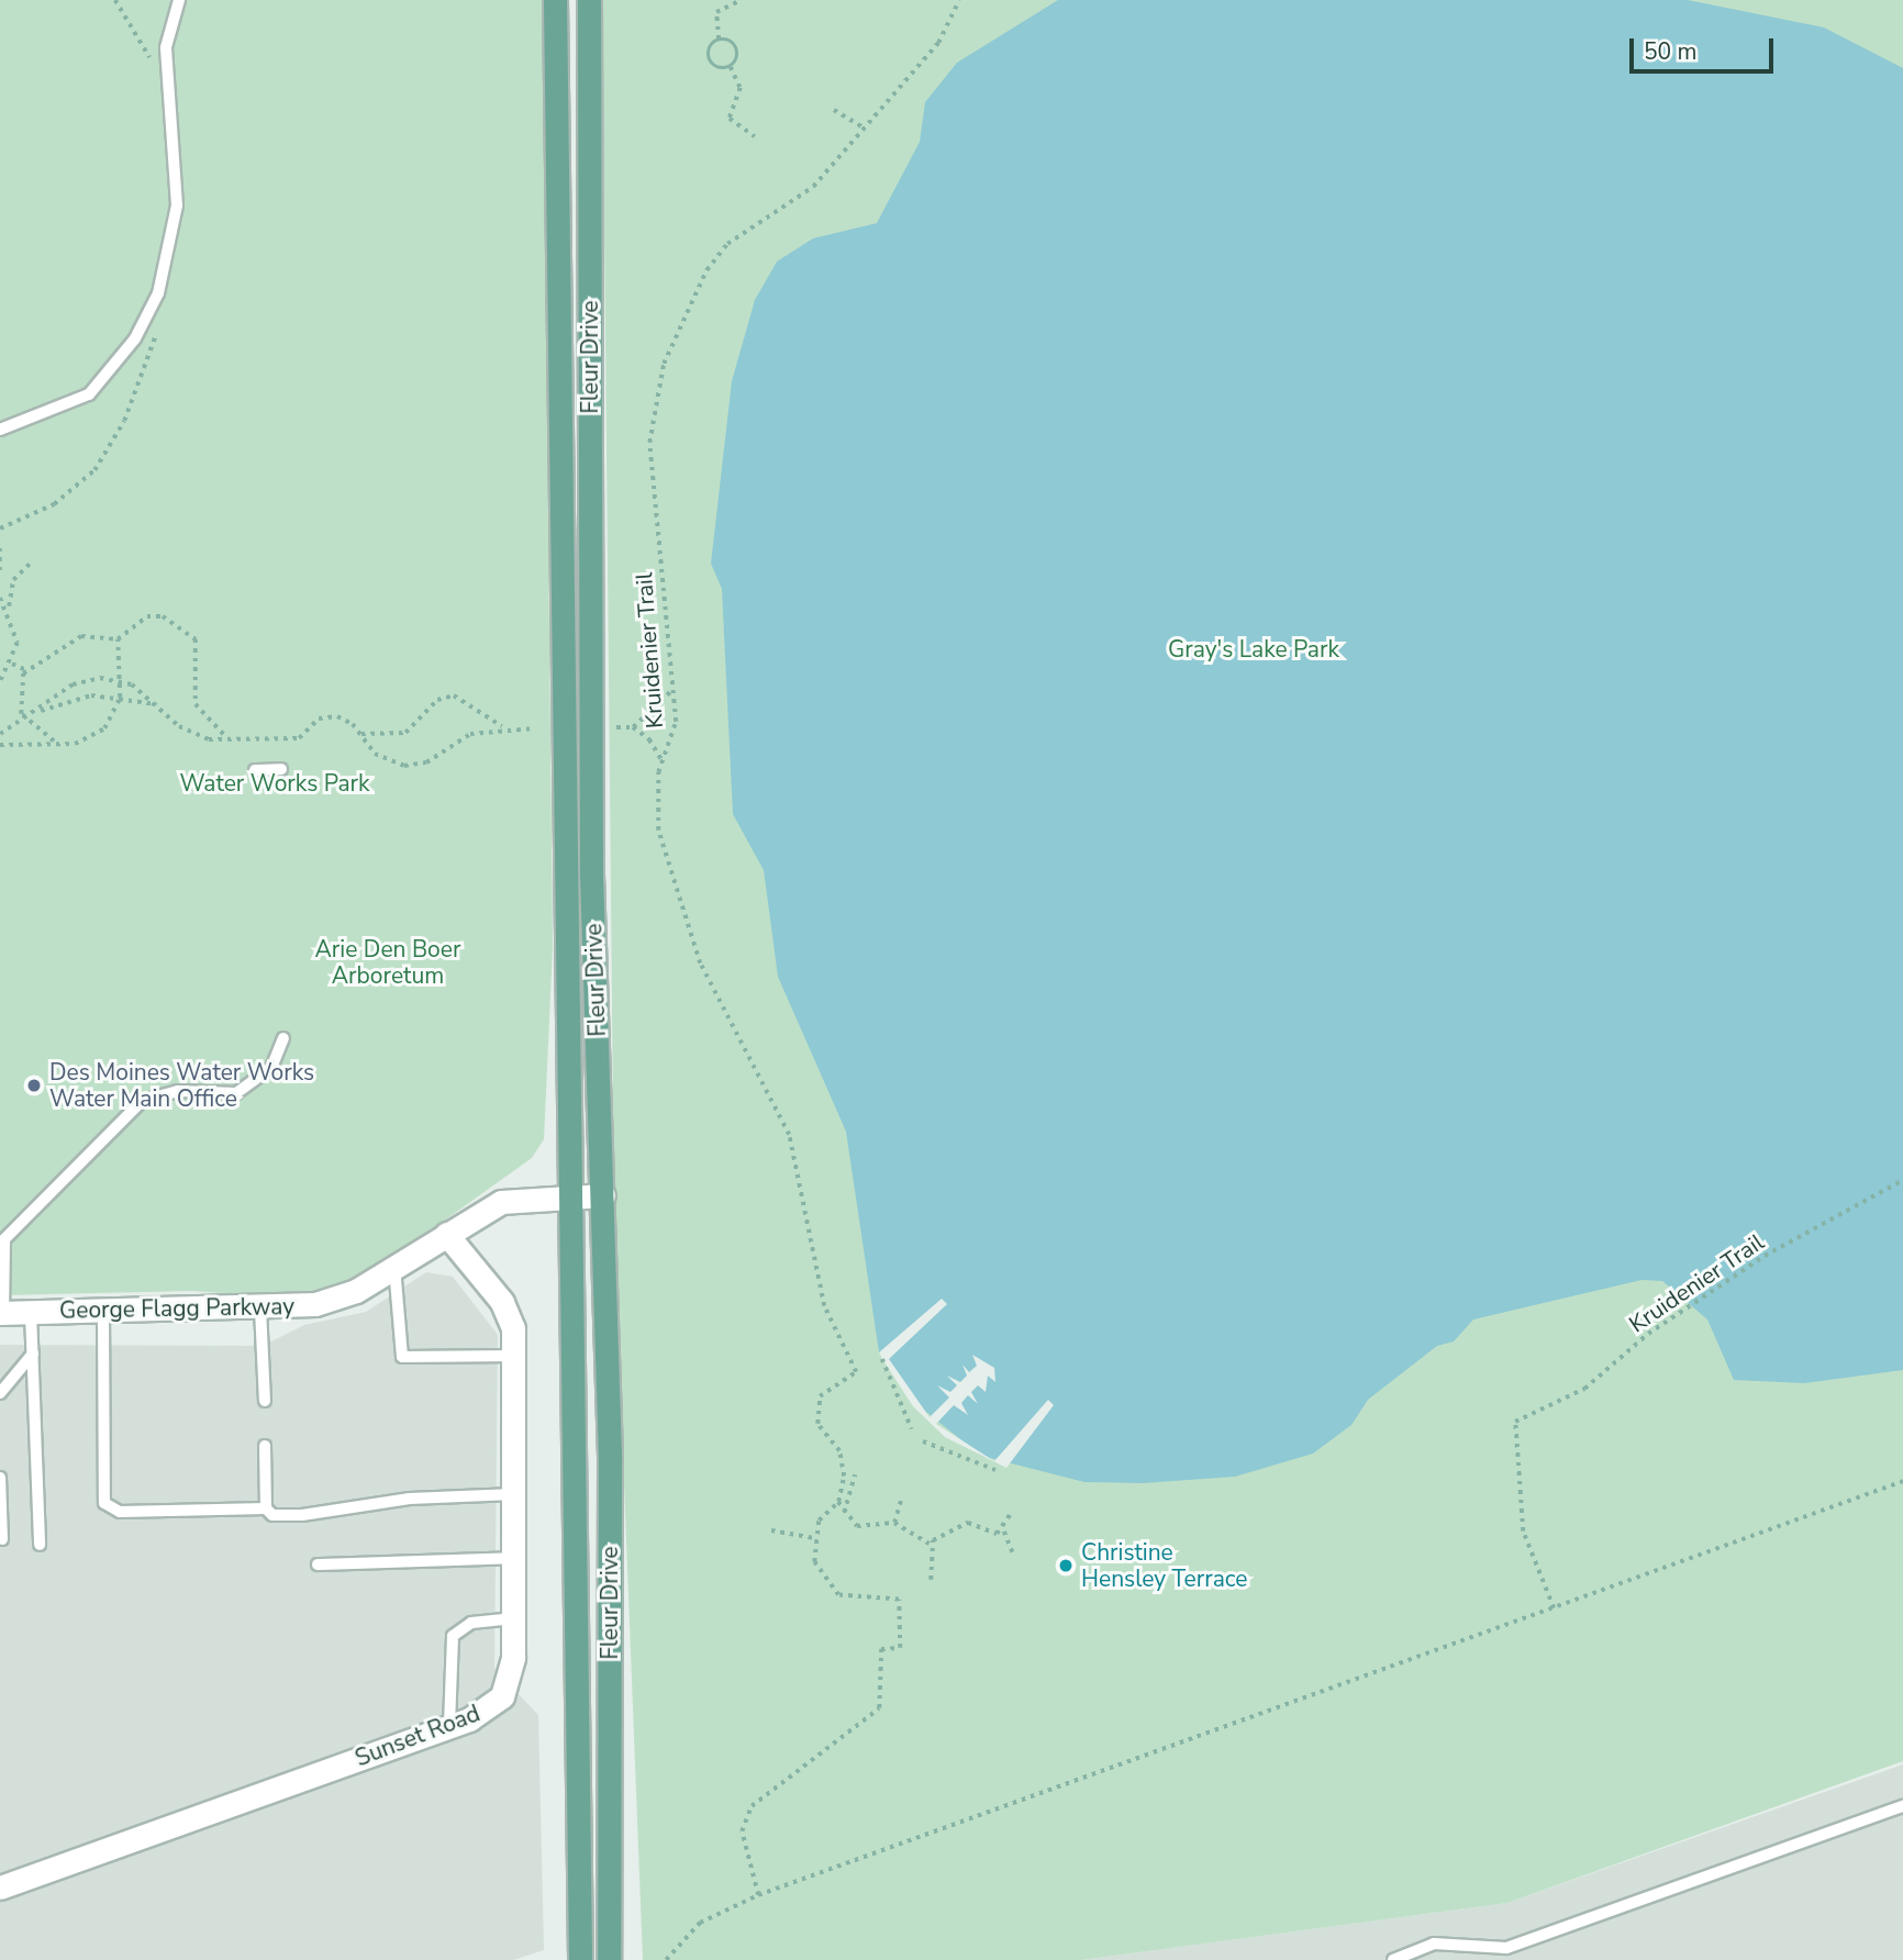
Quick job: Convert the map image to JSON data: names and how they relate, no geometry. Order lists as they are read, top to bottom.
{
  "streets": {
    "main road": ["Fleur Drive"],
    "street": ["George Flagg Parkway", "Sunset Road"],
    "path": ["Kruidenier Trail"]
  },
  "crossings": [
    ["Fleur Drive", "George Flagg Parkway"],
    ["George Flagg Parkway", "Sunset Road"]
  ],
  "parks": ["Gray's Lake Park", "Water Works Park", "Arie Den Boer Arboretum"],
  "places": ["Des Moines Water Works Water Main Office", "Christine Hensley Terrace"],
  "scale_bar": "50 m"
}
